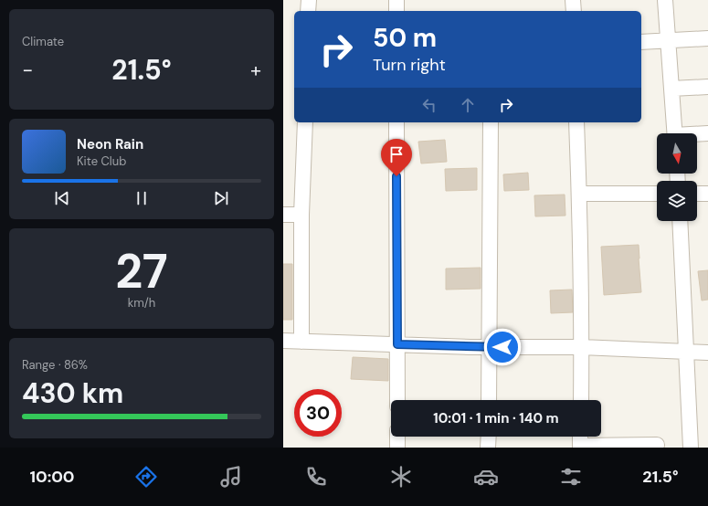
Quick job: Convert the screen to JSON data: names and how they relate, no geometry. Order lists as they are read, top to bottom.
{
  "north": "bottom",
  "page": {
    "tile": [
      "Climate",
      ["27", "km/h"],
      ["Range · 86%", "430 km"]
    ],
    "turn": ["50 m", "Turn right"],
    "heat": ["−", "21.5°", "+"],
    "song": ["Neon Rain", "Kite Club"],
    "limit": "30",
    "trip": "10:01 · 1 min · 140 m",
    "tabs": ["10:00", "21.5°"]
  }
}
